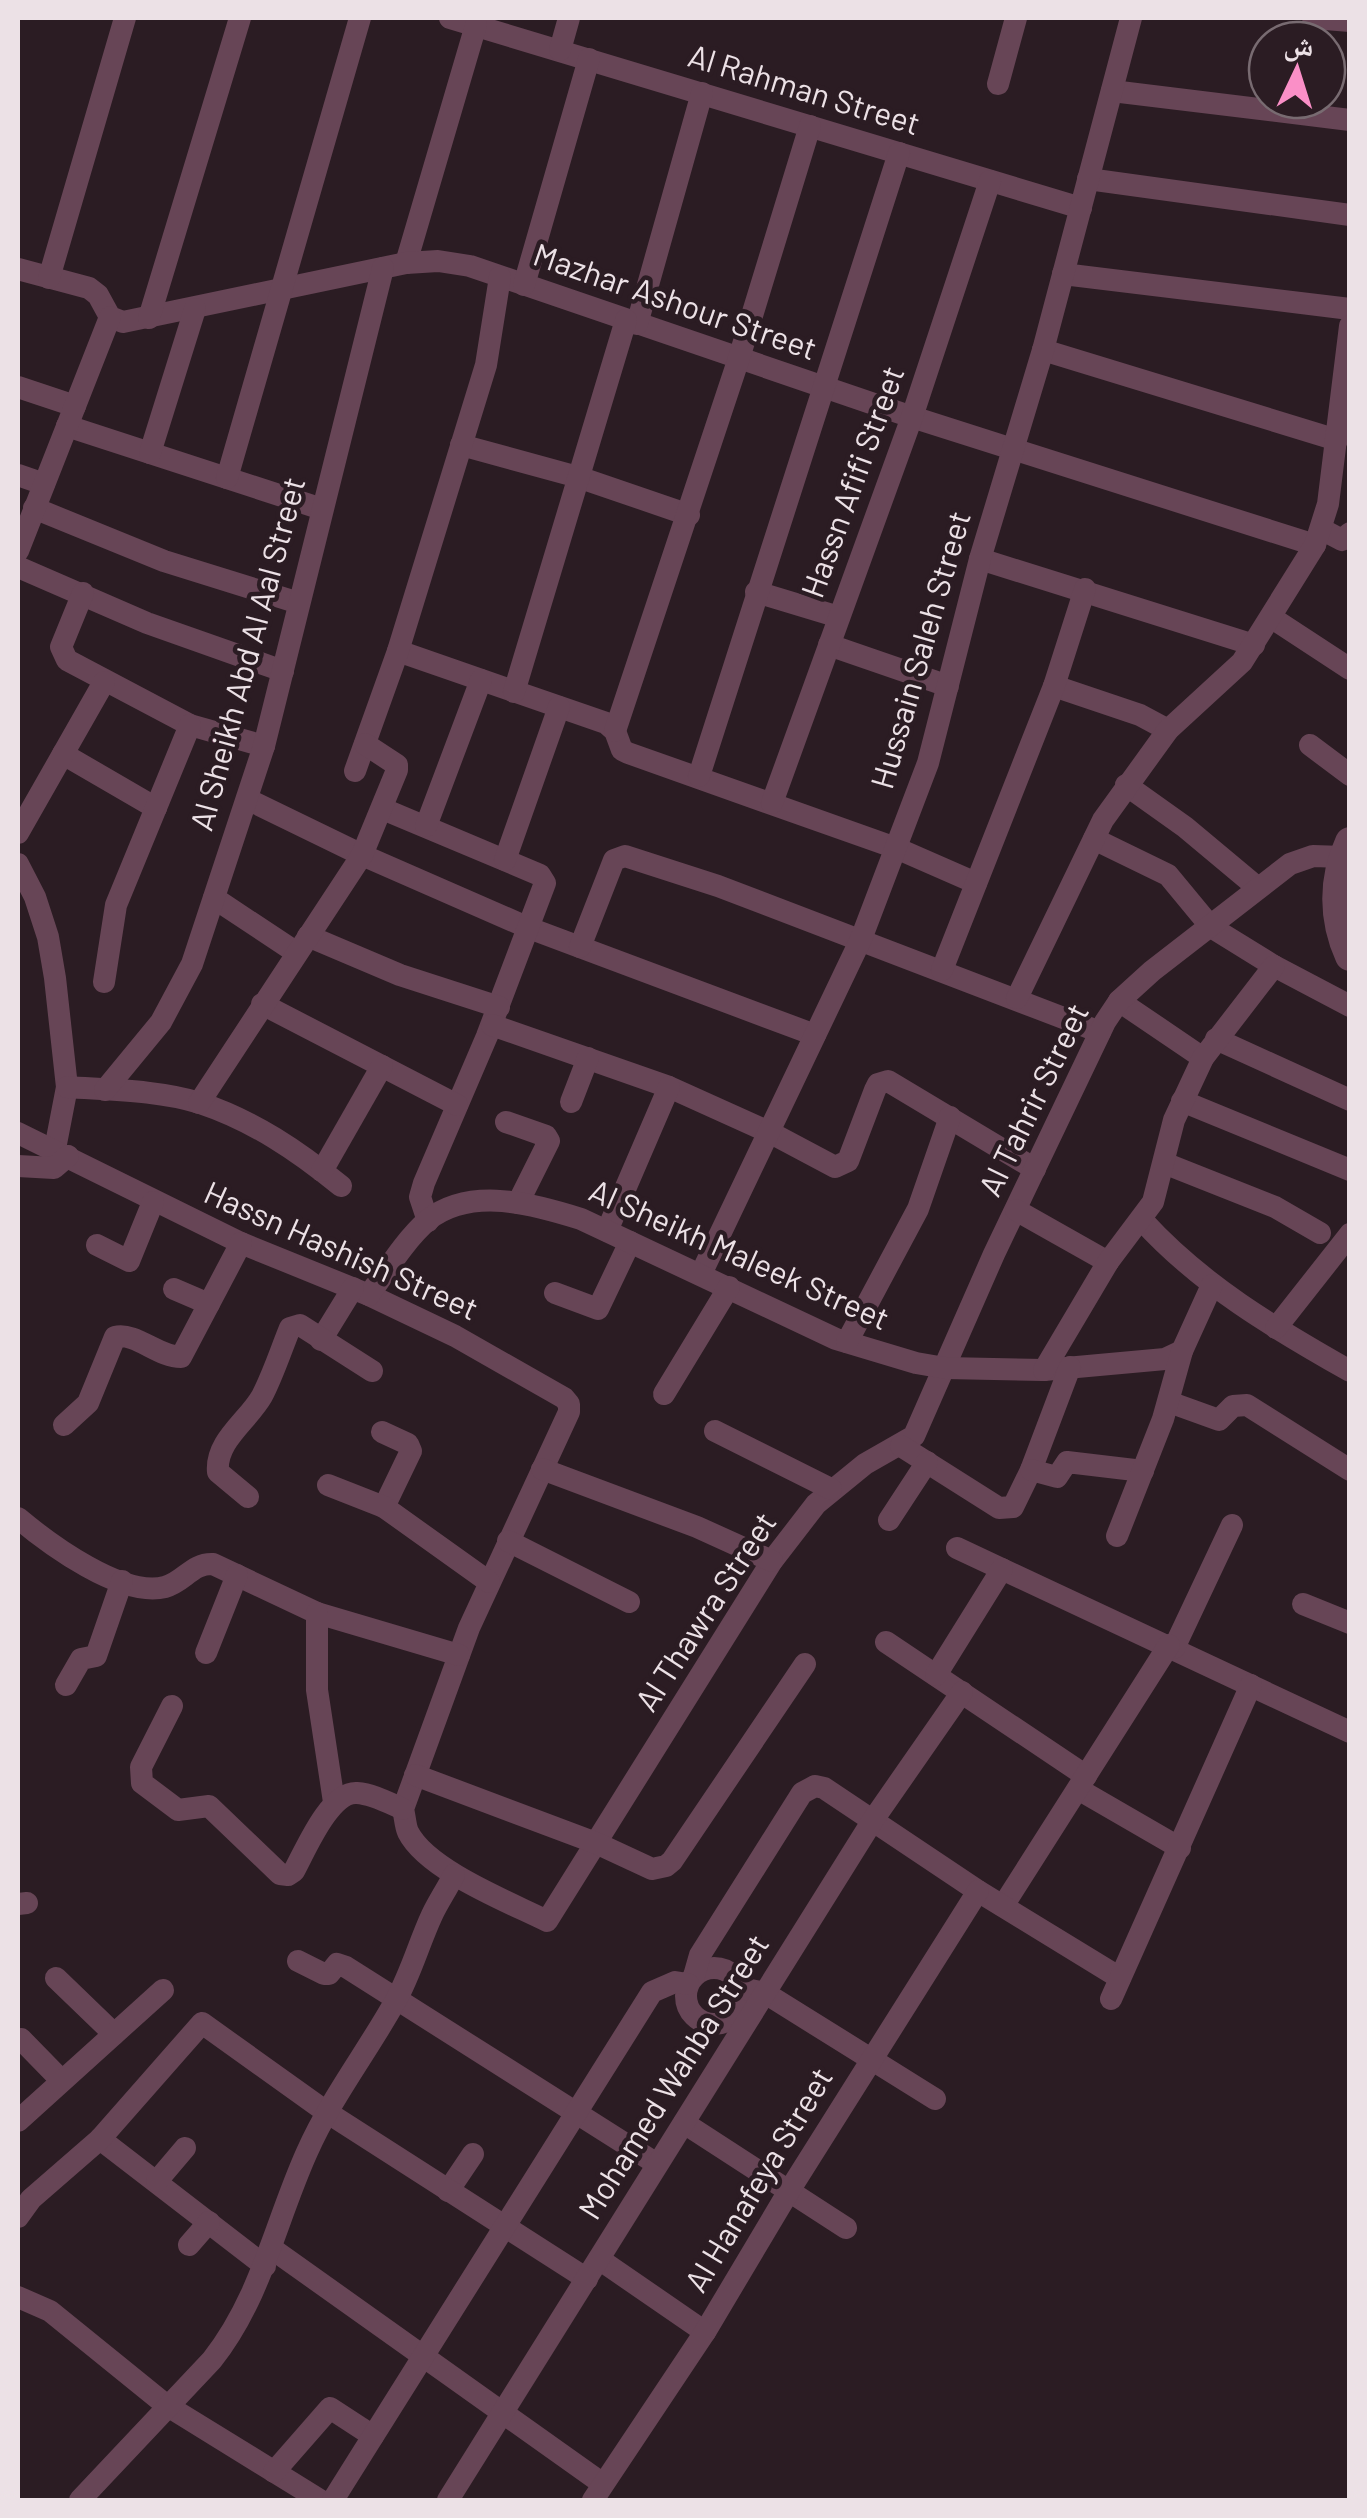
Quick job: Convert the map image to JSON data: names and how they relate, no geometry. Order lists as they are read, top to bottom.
{
  "streets": {
    "street": [
      "Al Rahman Street",
      "Mazhar Ashour Street",
      "Hassn Afifi Street",
      "Hussain Saleh Street",
      "Al Sheikh Abd Al Aal Street",
      "Al Tahrir Street",
      "Hassn Hashish Street",
      "Al Sheikh Maleek Street",
      "Al Thawra Street",
      "Mohamed Wahba Street",
      "Al Hanafeya Street"
    ]
  },
  "crossings": [
    ["Al Rahman Street", "Hassn Afifi Street"],
    ["Al Rahman Street", "Hussain Saleh Street"],
    ["Al Rahman Street", "Al Sheikh Abd Al Aal Street"],
    ["Mazhar Ashour Street", "Hassn Afifi Street"],
    ["Mazhar Ashour Street", "Hussain Saleh Street"],
    ["Mazhar Ashour Street", "Al Sheikh Abd Al Aal Street"],
    ["Hussain Saleh Street", "Al Sheikh Maleek Street"],
    ["Al Tahrir Street", "Al Sheikh Maleek Street"],
    ["Al Tahrir Street", "Al Thawra Street"],
    ["Hassn Hashish Street", "Al Sheikh Maleek Street"],
    ["Al Sheikh Maleek Street", "Al Thawra Street"]
  ],
  "north": "top"
}
